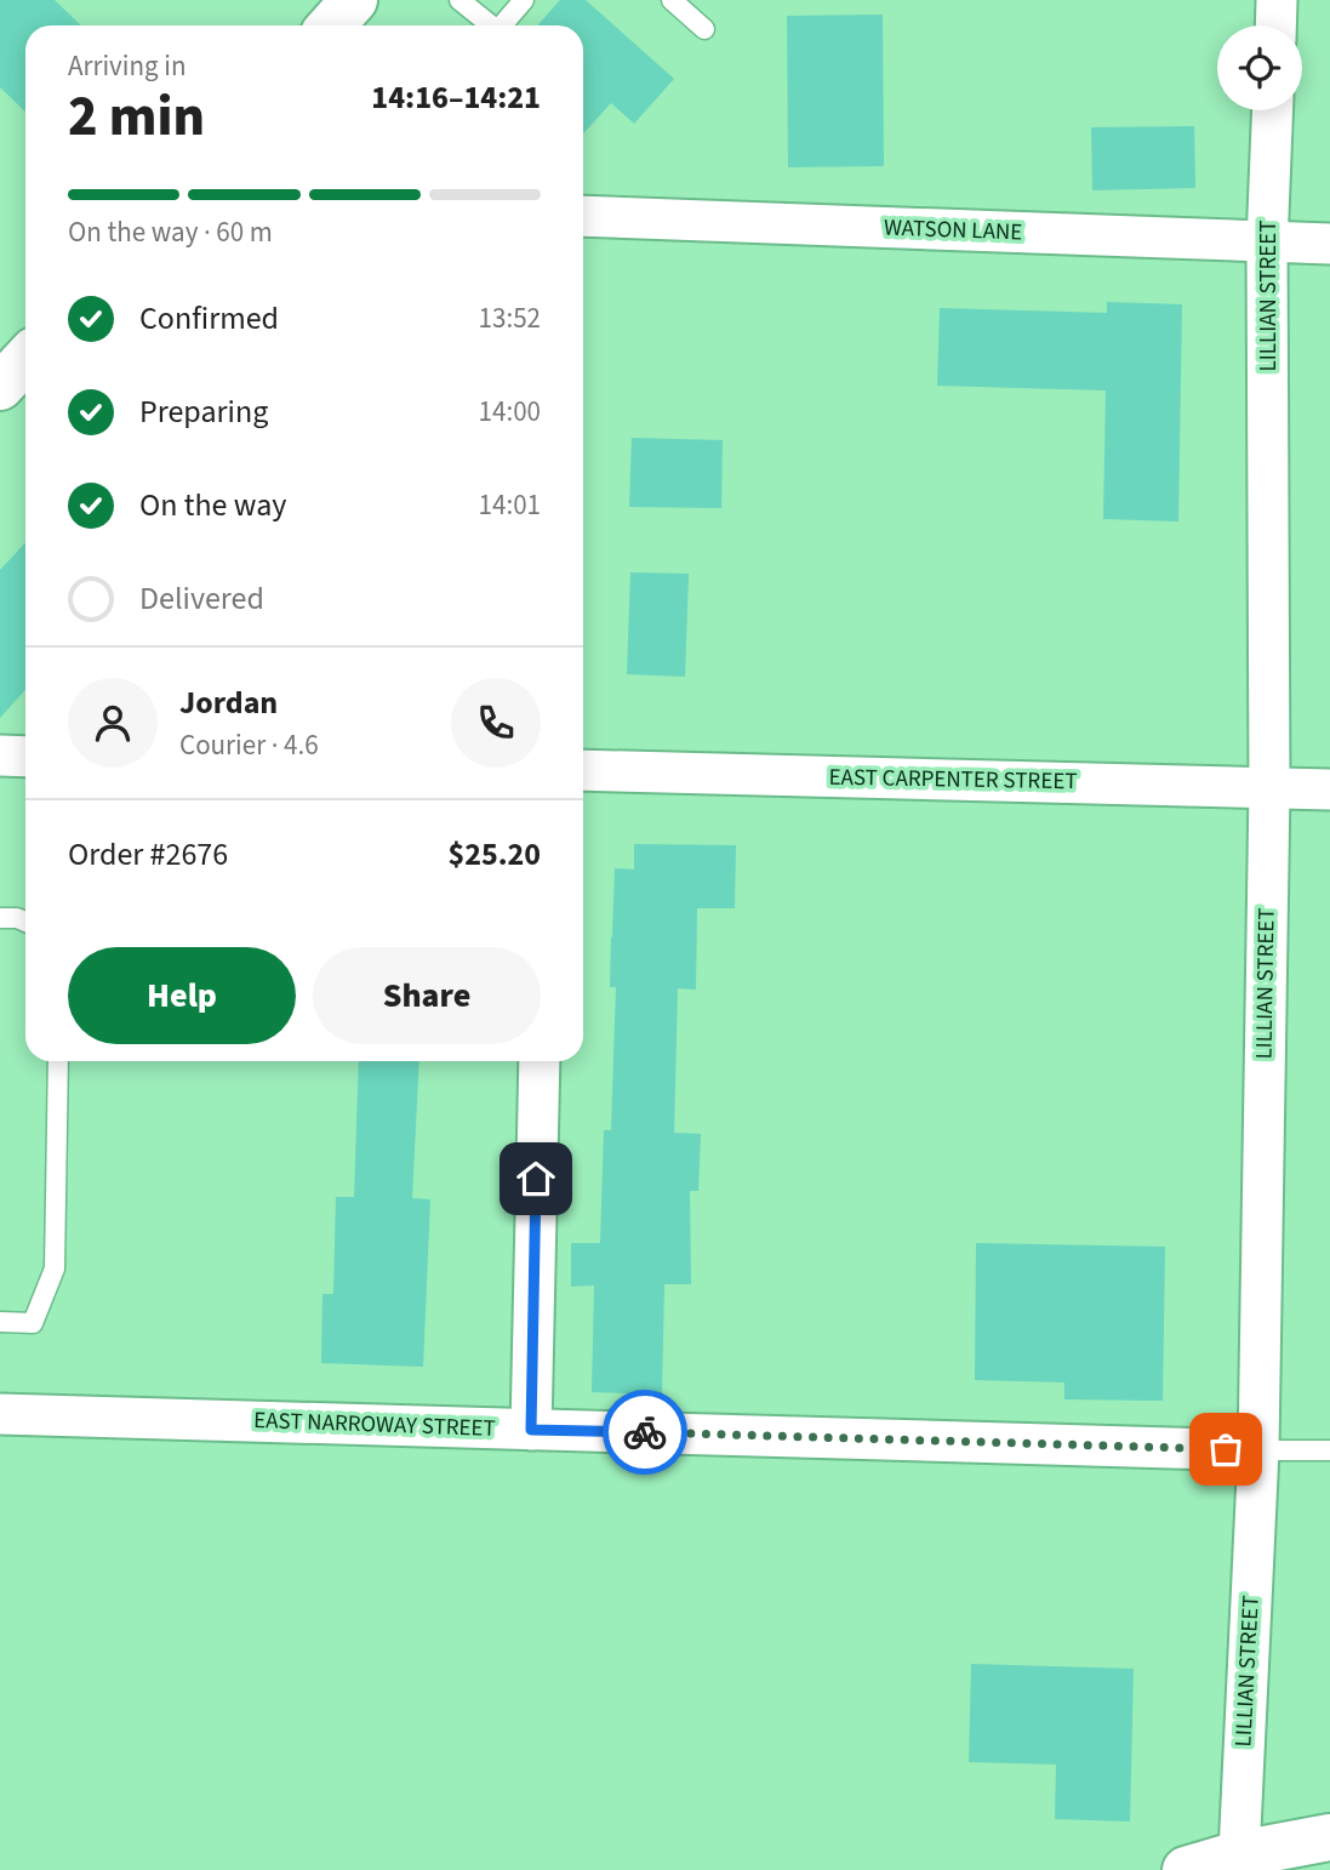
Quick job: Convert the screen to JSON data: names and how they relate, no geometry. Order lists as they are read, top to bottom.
{
  "streets": {
    "street": [
      "WATSON LANE",
      "LILLIAN STREET",
      "EAST CARPENTER STREET",
      "EAST NARROWAY STREET"
    ]
  },
  "crossings": [
    ["WATSON LANE", "LILLIAN STREET"],
    ["LILLIAN STREET", "EAST CARPENTER STREET"],
    ["LILLIAN STREET", "EAST NARROWAY STREET"]
  ],
  "page": {
    "heading": ["2 min", "Arriving in", "14:16–14:21"],
    "panel": [
      "Jordan",
      "Courier · 4.6",
      "Order #2676",
      "$25.20"
    ],
    "bar": "On the way · 60 m",
    "list": [
      ["Confirmed", "13:52"],
      ["Preparing", "14:00"],
      ["On the way", "14:01"],
      "Delivered"
    ],
    "buttons": ["Help", "Share"]
  }
}
